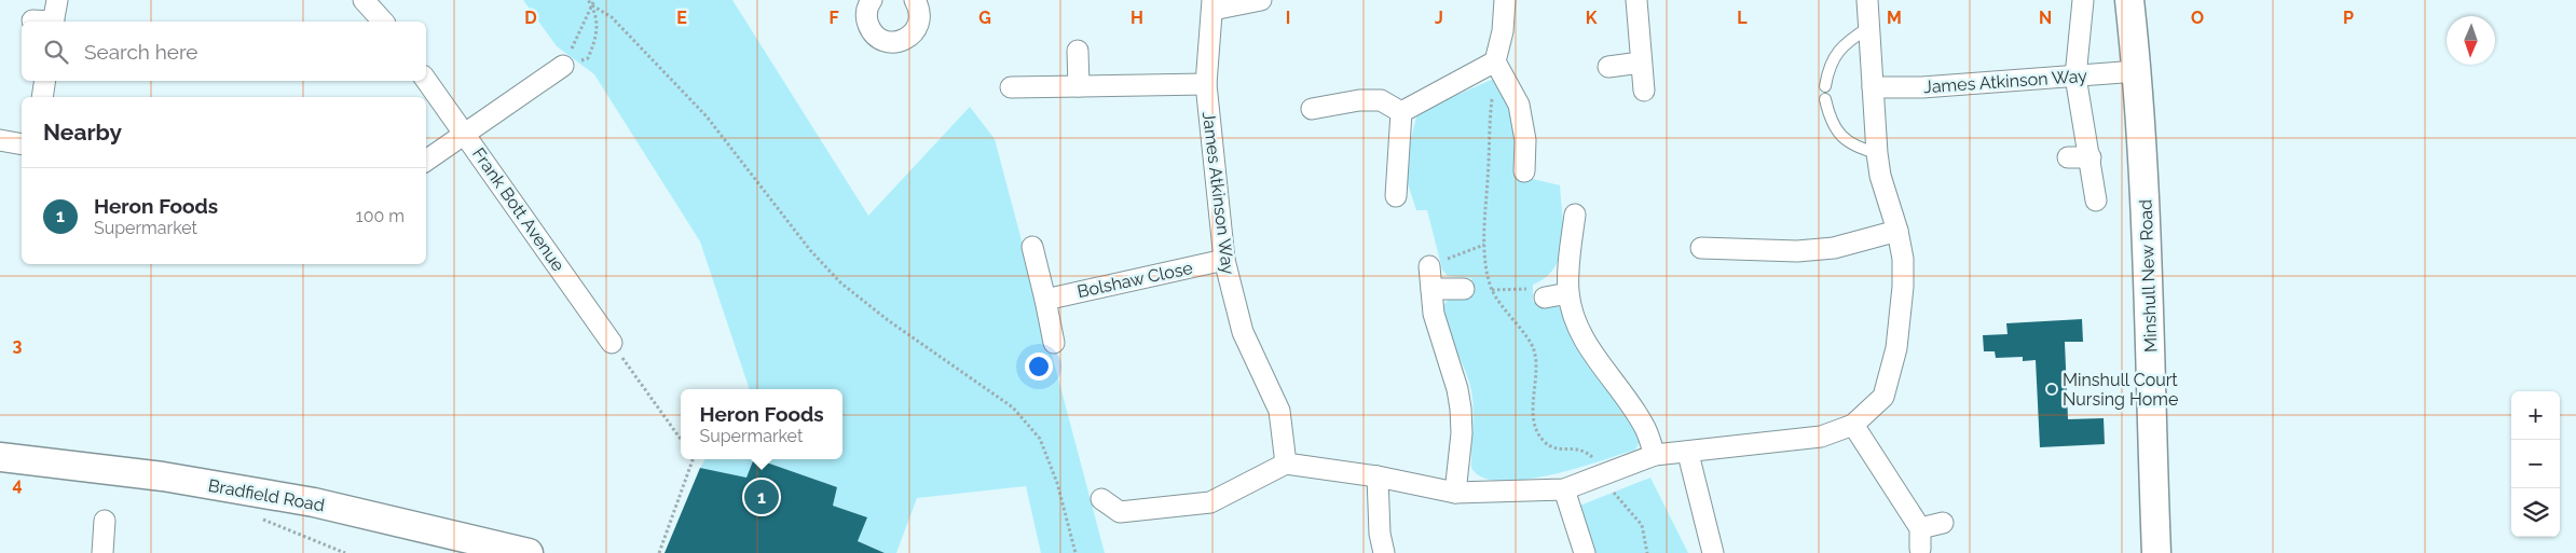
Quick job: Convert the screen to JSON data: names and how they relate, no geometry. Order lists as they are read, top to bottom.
{
  "streets": {
    "street": [
      "James Atkinson Way",
      "Frank Bott Avenue",
      "Minshull New Road",
      "Bolshaw Close",
      "Bradfield Road"
    ]
  },
  "crossings": [
    ["James Atkinson Way", "Minshull New Road"],
    ["James Atkinson Way", "Bolshaw Close"]
  ],
  "places": ["Minshull Court Nursing Home"],
  "north": "bottom",
  "page": {
    "search": "Search here",
    "heading": "Nearby",
    "list": [
      {
        "mark": "1",
        "name": "Heron Foods",
        "note": "Supermarket",
        "value": "100 m"
      }
    ],
    "popup": ["Heron Foods", "Supermarket"],
    "map_buttons": ["+", "−"],
    "pins": "1"
  },
  "grid": {
    "columns": [
      "D",
      "E",
      "F",
      "G",
      "H",
      "I",
      "J",
      "K",
      "L",
      "M",
      "N",
      "O",
      "P"
    ],
    "rows": ["3", "4"]
  }
}
